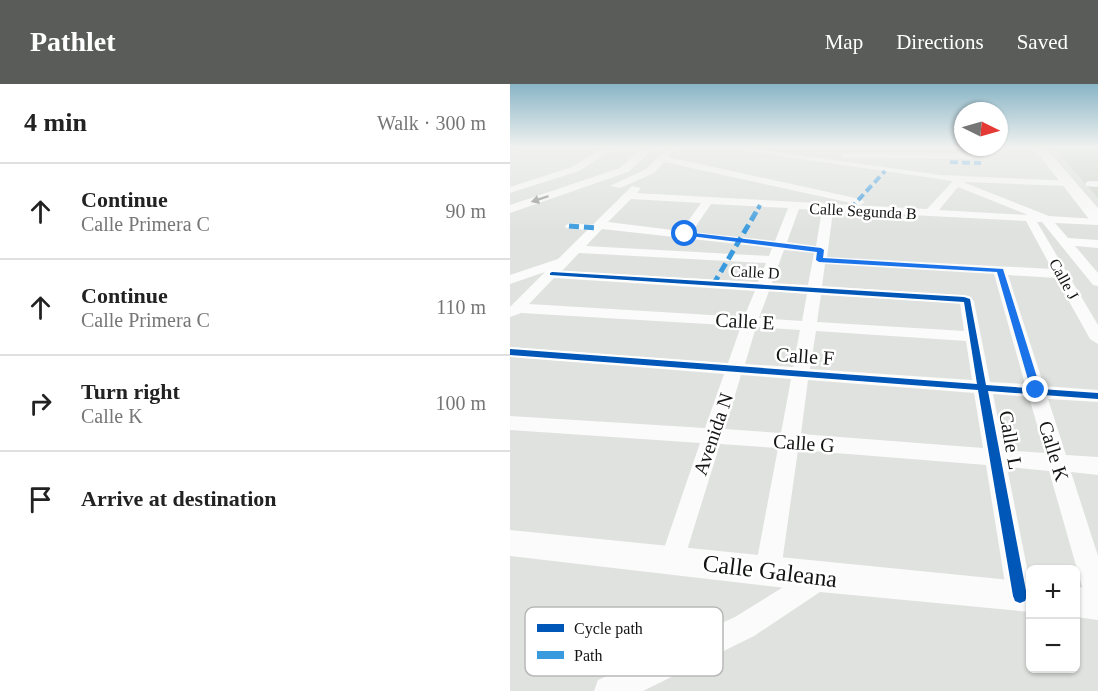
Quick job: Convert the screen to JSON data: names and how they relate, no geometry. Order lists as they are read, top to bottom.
{
  "streets": {
    "street": [
      "Calle Segunda B",
      "Calle D",
      "Calle J",
      "Calle E",
      "Calle F",
      "Avenida N",
      "Calle L",
      "Calle G",
      "Calle K",
      "Calle Galeana"
    ]
  },
  "crossings": [
    ["Calle Segunda B", "Calle J"],
    ["Calle Segunda B", "Avenida N"],
    ["Calle D", "Avenida N"],
    ["Calle D", "Calle L"],
    ["Calle E", "Avenida N"],
    ["Calle E", "Calle L"],
    ["Calle F", "Avenida N"],
    ["Calle F", "Calle L"],
    ["Calle F", "Calle K"],
    ["Avenida N", "Calle G"],
    ["Avenida N", "Calle Galeana"],
    ["Calle L", "Calle G"],
    ["Calle L", "Calle Galeana"],
    ["Calle G", "Calle K"]
  ],
  "legend": ["Cycle path", "Path"],
  "north": "right",
  "page": {
    "header": "Pathlet",
    "nav": ["Map", "Directions", "Saved"],
    "heading": ["4 min", "Walk · 300 m"],
    "list": [
      ["Continue", "Calle Primera C", "90 m"],
      ["Continue", "Calle Primera C", "110 m"],
      ["Turn right", "Calle K", "100 m"],
      "Arrive at destination"
    ],
    "map_buttons": ["+", "−"]
  }
}
